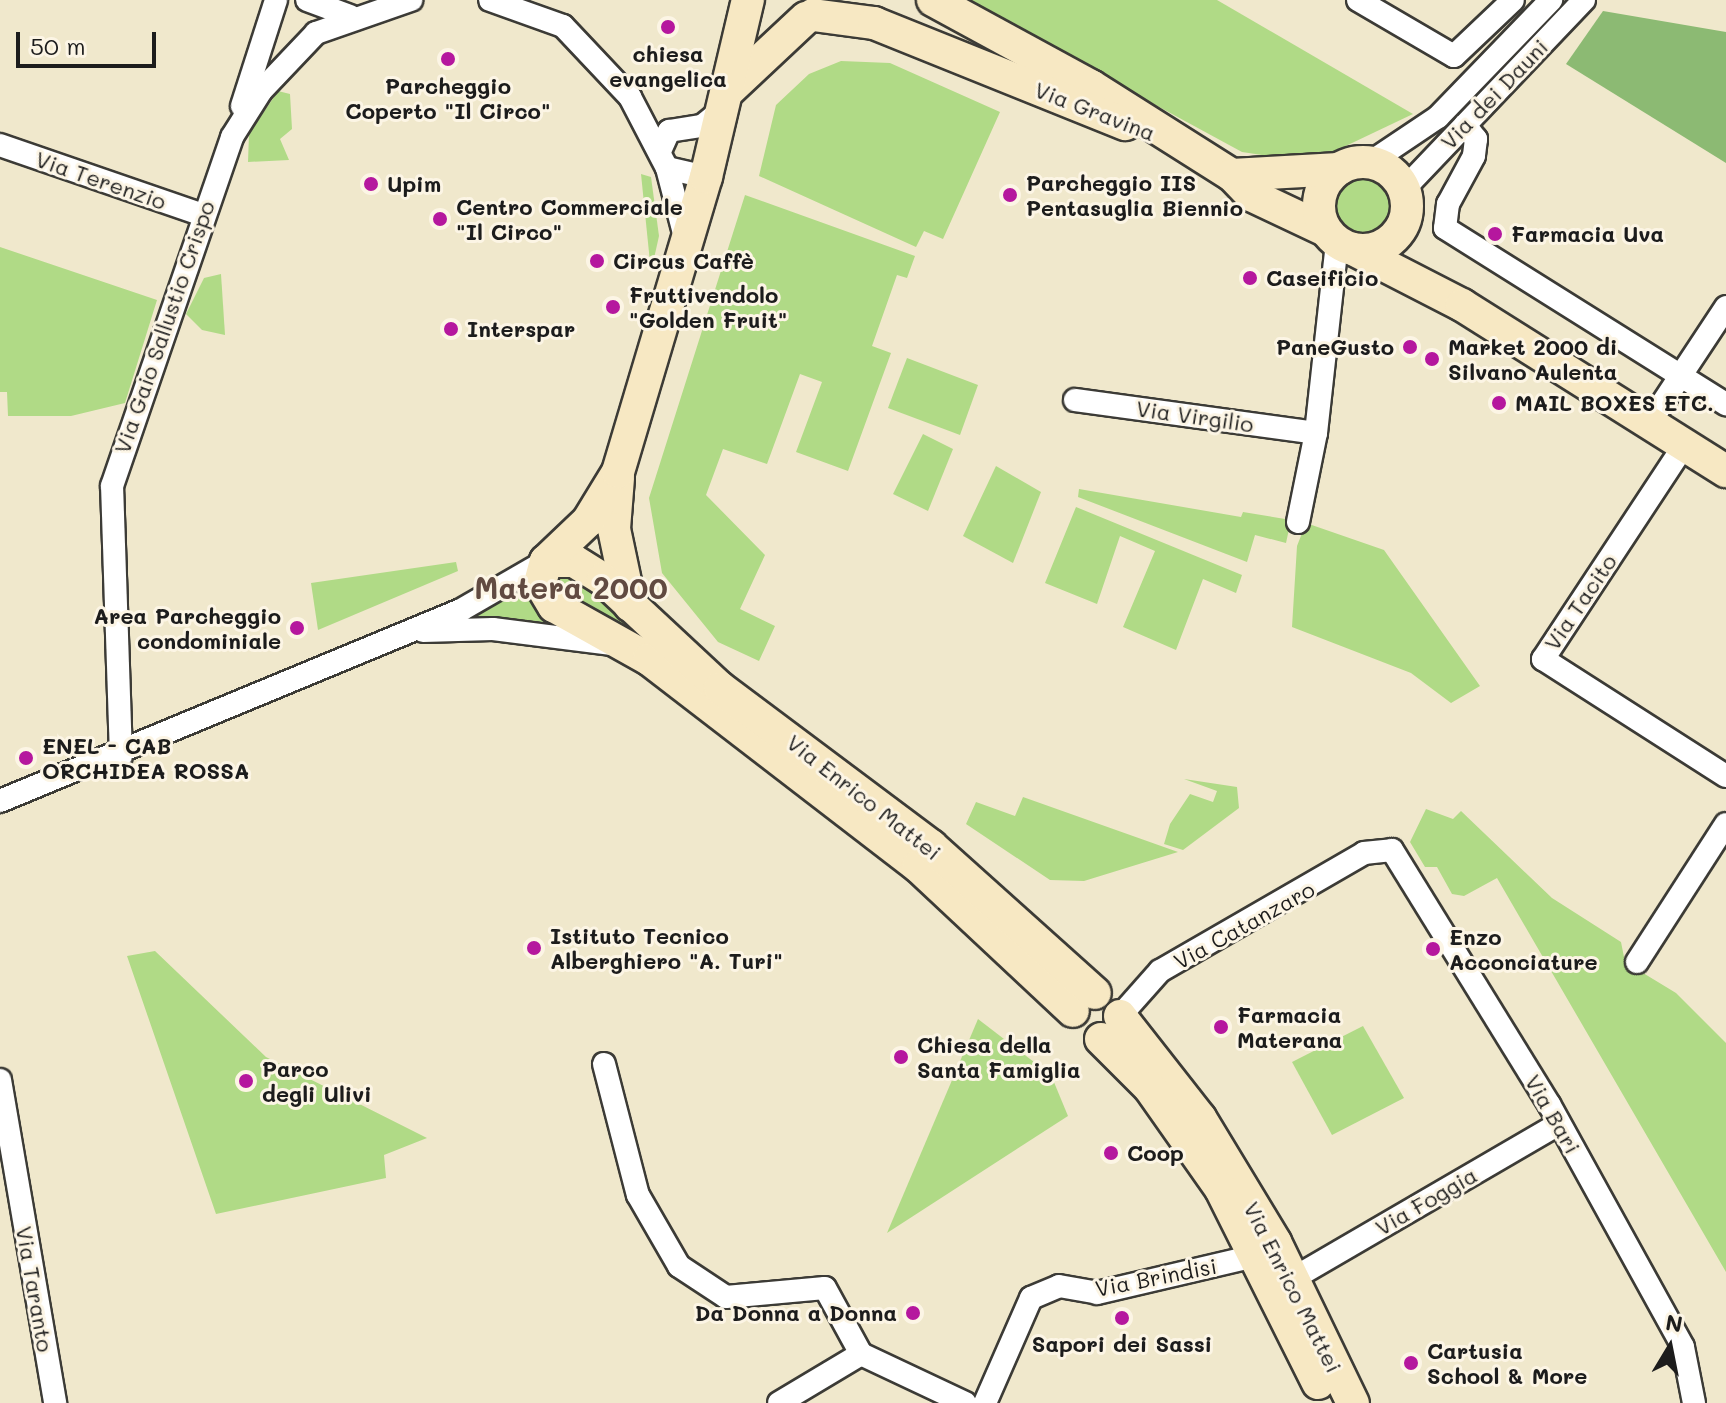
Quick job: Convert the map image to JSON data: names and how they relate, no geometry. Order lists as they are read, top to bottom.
{
  "streets": {
    "street": [
      "Via dei Dauni",
      "Via Gravina",
      "Via Terenzio",
      "Via Gaio Sallustio Crispo",
      "Via Virgilio",
      "Via Tacito",
      "Via Enrico Mattei",
      "Via Catanzaro",
      "Via Bari",
      "Via Foggia",
      "Via Brindisi",
      "Via Taranto"
    ]
  },
  "crossings": [
    ["Via Terenzio", "Via Gaio Sallustio Crispo"],
    ["Via Enrico Mattei", "Via Catanzaro"],
    ["Via Enrico Mattei", "Via Foggia"],
    ["Via Enrico Mattei", "Via Brindisi"],
    ["Via Catanzaro", "Via Bari"],
    ["Via Bari", "Via Foggia"]
  ],
  "districts": ["Matera 2000"],
  "places": [
    "chiesa evangelica",
    "Parcheggio Coperto \"Il Circo\"",
    "Upim",
    "Parcheggio IIS Pentasuglia Biennio",
    "Centro Commerciale \"Il Circo\"",
    "Farmacia Uva",
    "Circus Caffè",
    "Caseificio",
    "Fruttivendolo \"Golden Fruit\"",
    "Interspar",
    "PaneGusto",
    "Market 2000 di Silvano Aulenta",
    "MAIL BOXES ETC.",
    "Area Parcheggio condominiale",
    "ENEL - CAB ORCHIDEA ROSSA",
    "Istituto Tecnico Alberghiero \"A. Turi\"",
    "Enzo Acconciature",
    "Farmacia Materana",
    "Chiesa della Santa Famiglia",
    "Parco degli Ulivi",
    "Coop",
    "Da Donna a Donna",
    "Sapori dei Sassi",
    "Cartusia School & More"
  ],
  "scale_bar": "50 m",
  "north": "top"
}
